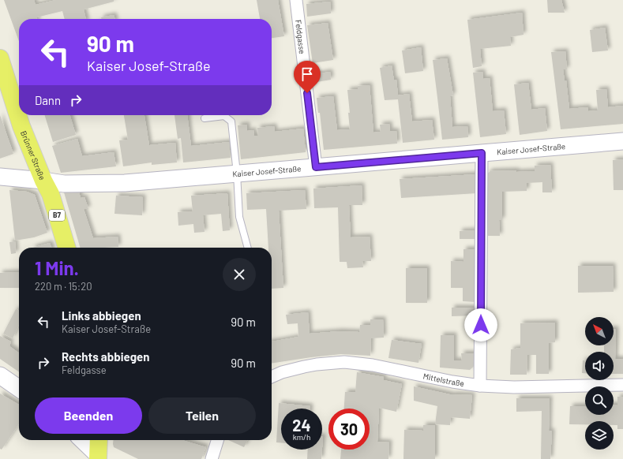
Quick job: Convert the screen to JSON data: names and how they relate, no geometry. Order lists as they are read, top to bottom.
{
  "streets": {
    "main road": ["Brünner Straße", "B7"],
    "street": ["Feldgasse", "Kaiser Josef-Straße", "Mittelstraße"]
  },
  "crossings": [
    ["Feldgasse", "Kaiser Josef-Straße"],
    ["Kaiser Josef-Straße", "Brünner Straße"]
  ],
  "north": "top left",
  "page": {
    "turn": ["90 m", "Kaiser Josef-Straße"],
    "then": "Dann",
    "heading": ["1 Min.", "220 m · 15:20"],
    "list": [
      {
        "name": "Links abbiegen",
        "note": "Kaiser Josef-Straße",
        "value": "90 m"
      },
      {
        "name": "Rechts abbiegen",
        "note": "Feldgasse",
        "value": "90 m"
      }
    ],
    "buttons": ["Beenden", "Teilen"],
    "speed": "24 km/h",
    "limit": "30"
  }
}
